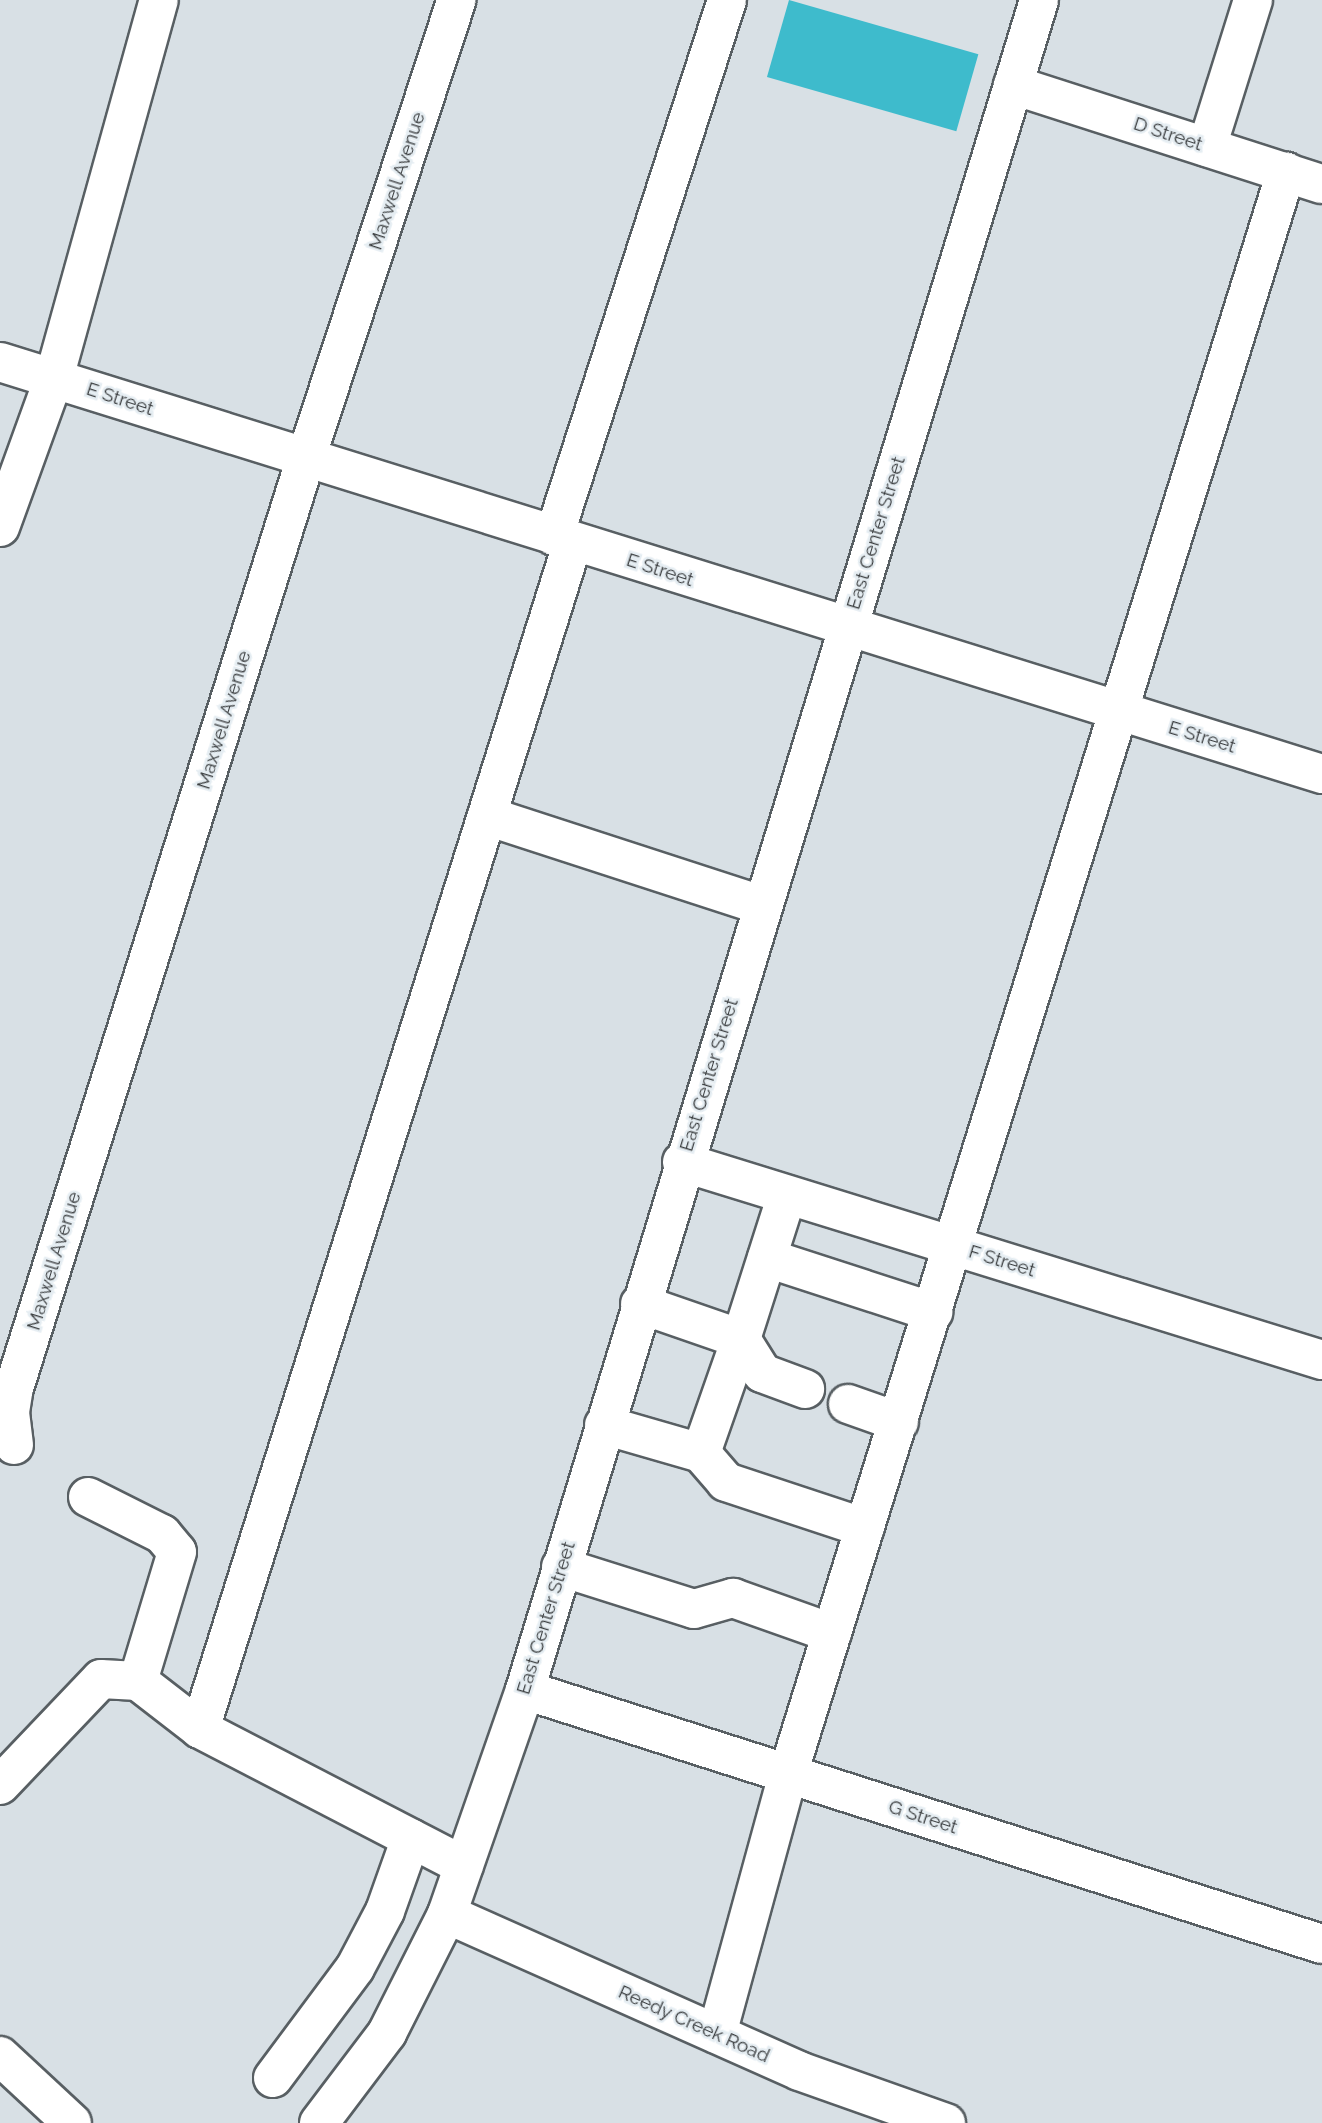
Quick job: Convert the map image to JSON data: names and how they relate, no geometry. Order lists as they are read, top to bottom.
{
  "streets": {
    "street": [
      "D Street",
      "Maxwell Avenue",
      "E Street",
      "East Center Street",
      "F Street",
      "G Street",
      "Reedy Creek Road"
    ]
  },
  "crossings": [
    ["D Street", "East Center Street"],
    ["Maxwell Avenue", "E Street"],
    ["E Street", "East Center Street"],
    ["East Center Street", "F Street"],
    ["East Center Street", "G Street"],
    ["East Center Street", "Reedy Creek Road"]
  ]
}
